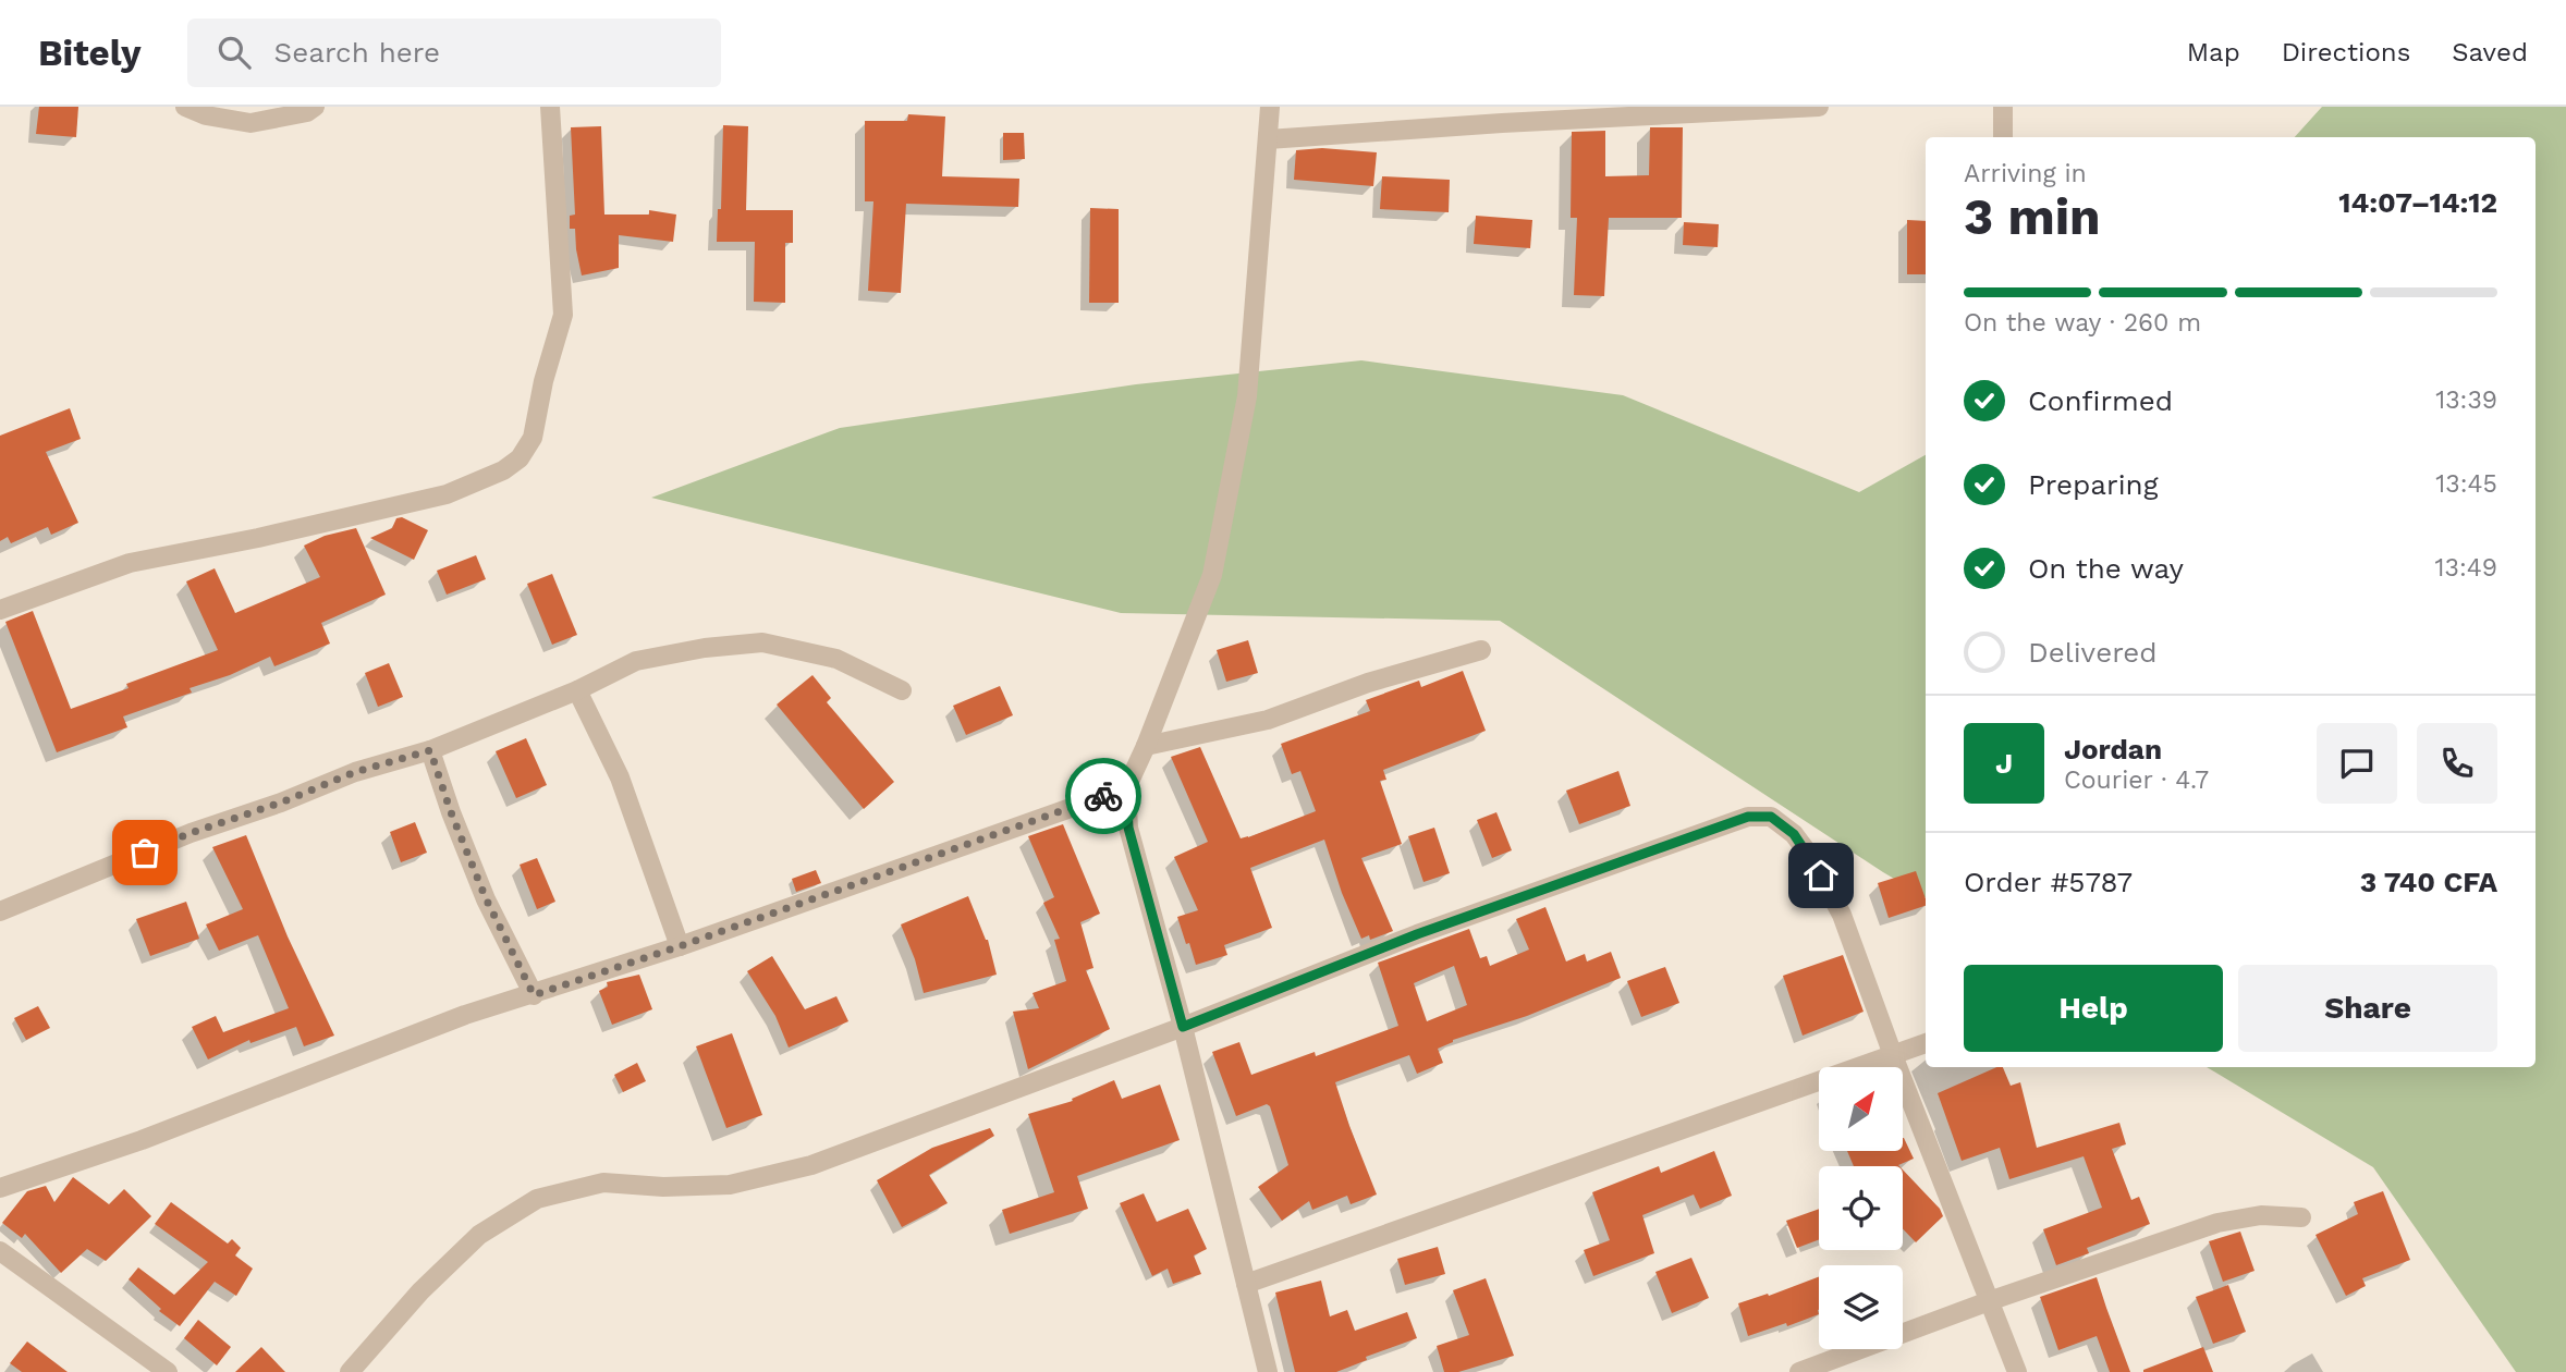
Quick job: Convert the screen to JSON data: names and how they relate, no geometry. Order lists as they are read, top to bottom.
{
  "north": "top right",
  "page": {
    "header": "Bitely",
    "search": "Search here",
    "nav": ["Map", "Directions", "Saved"],
    "heading": ["3 min", "Arriving in", "14:07–14:12"],
    "panel": [
      "Jordan",
      "Courier · 4.7",
      "Order #5787",
      "3 740 CFA"
    ],
    "bar": "On the way · 260 m",
    "list": [
      ["Confirmed", "13:39"],
      ["Preparing", "13:45"],
      ["On the way", "13:49"],
      "Delivered"
    ],
    "round": "J",
    "buttons": ["Help", "Share"]
  }
}
